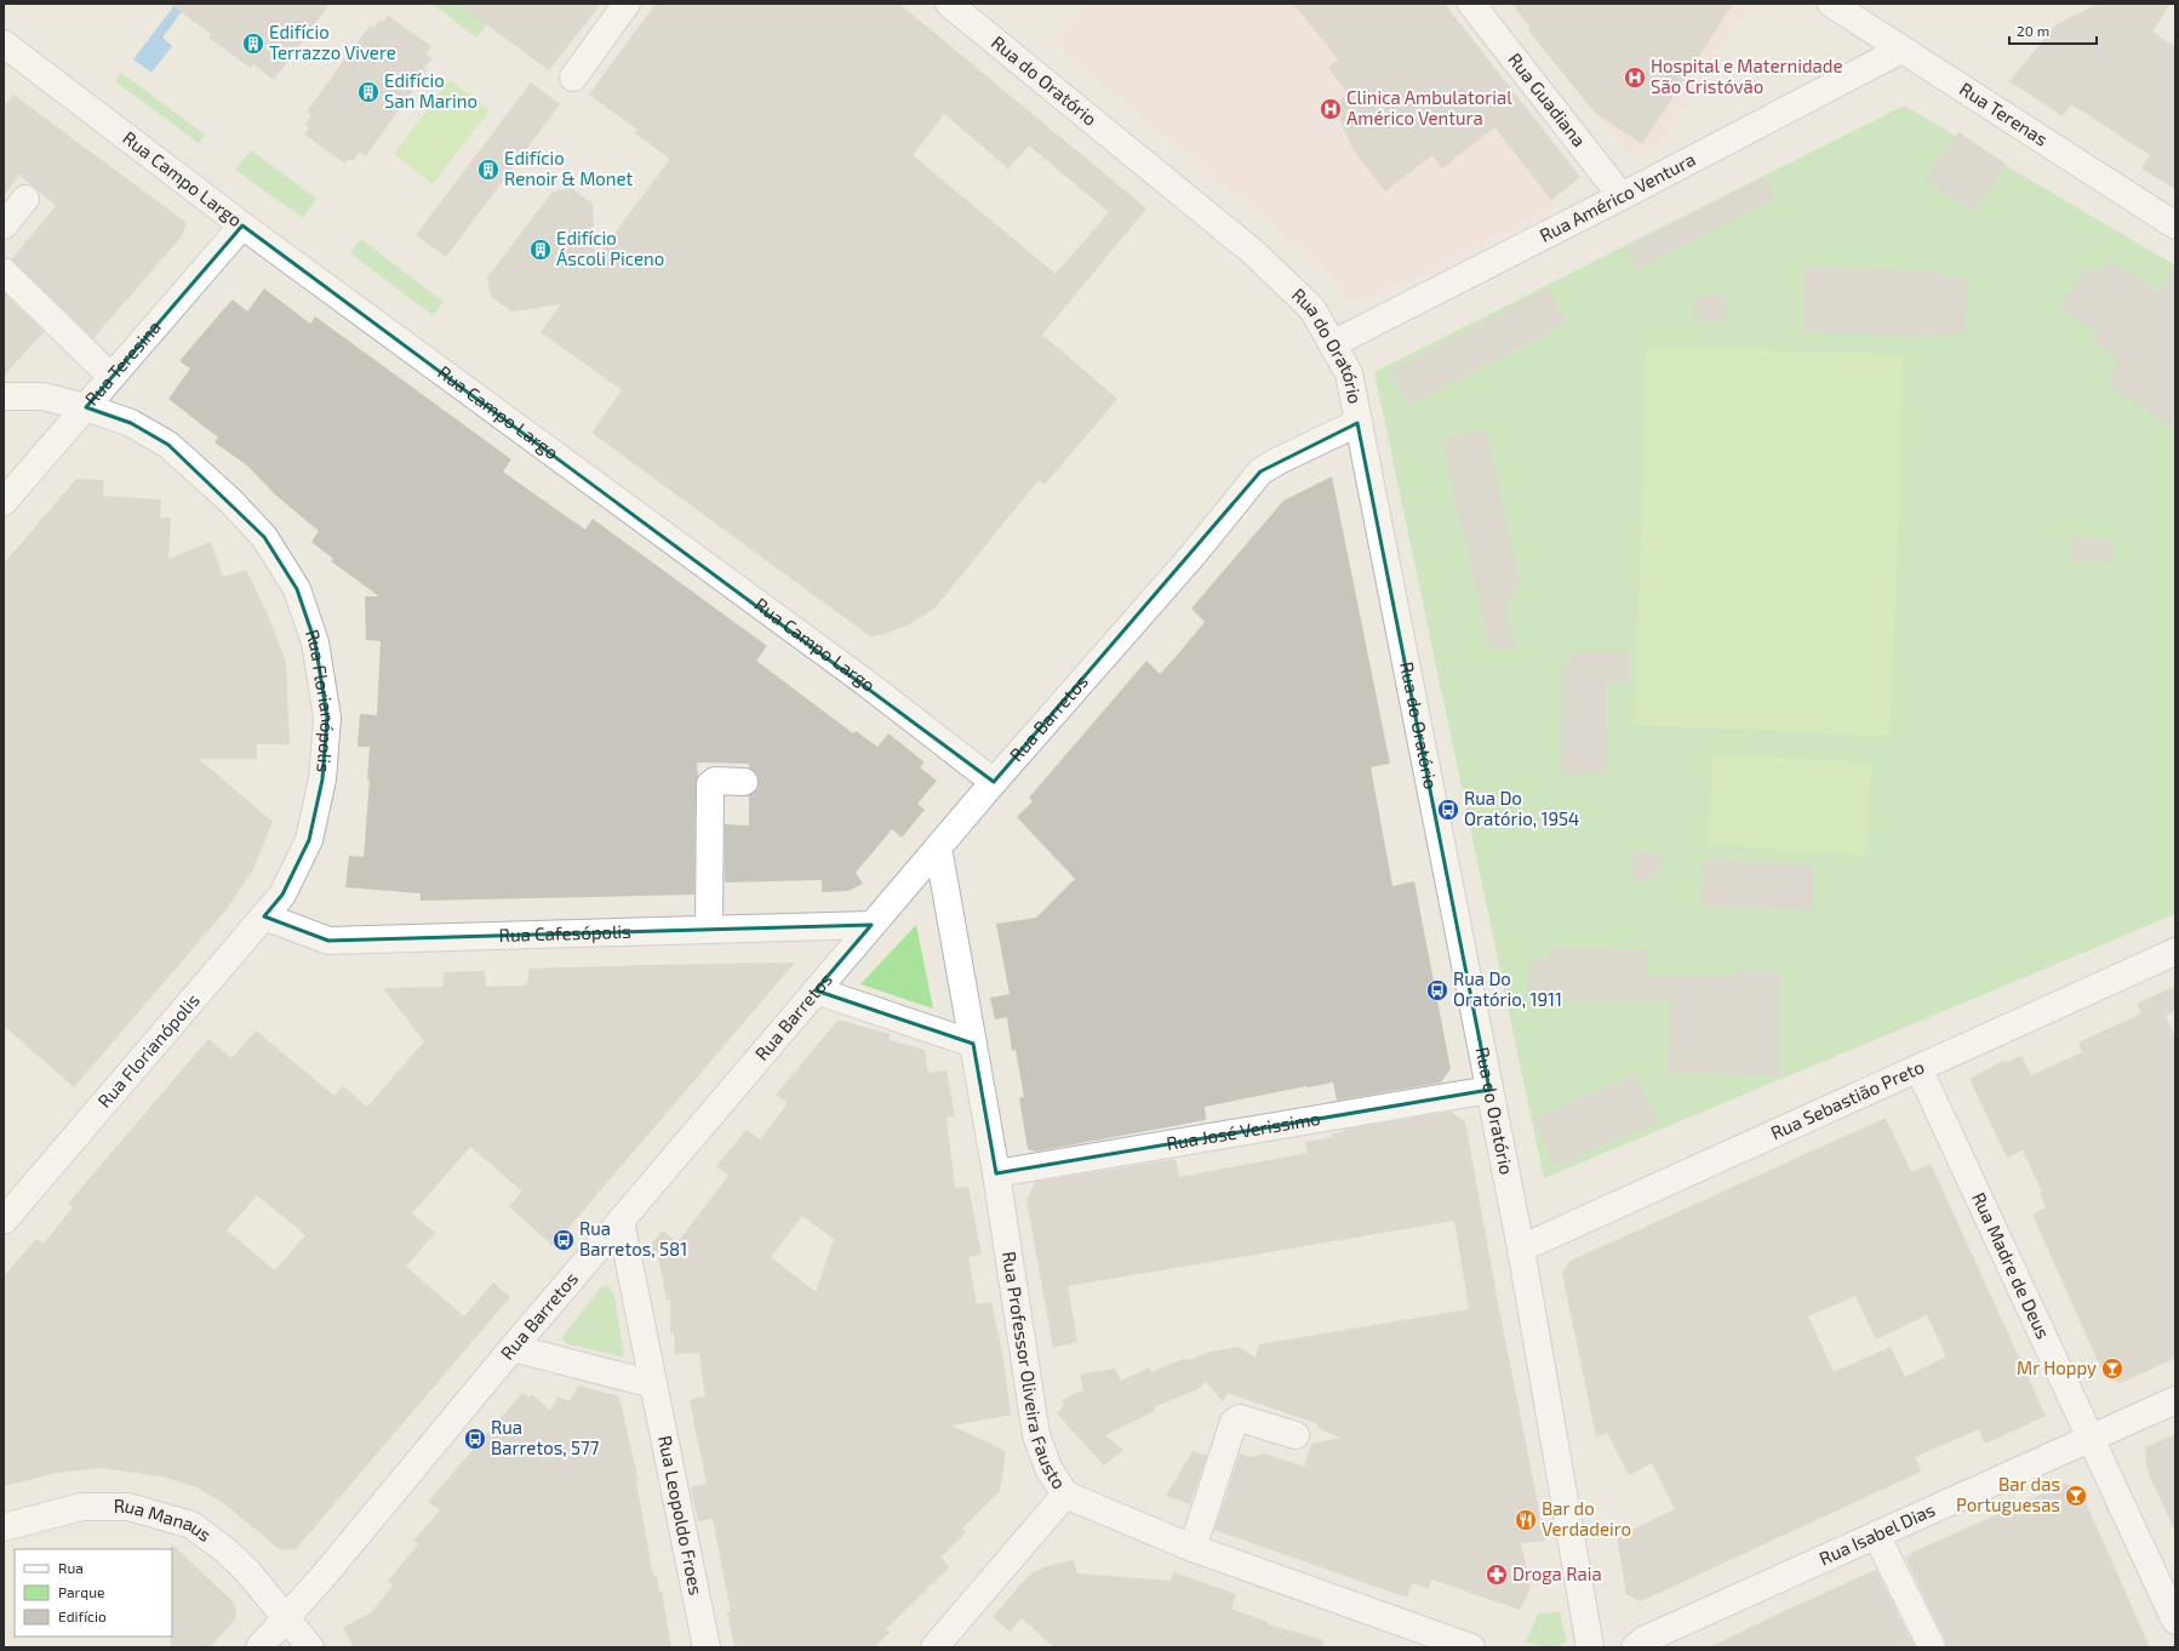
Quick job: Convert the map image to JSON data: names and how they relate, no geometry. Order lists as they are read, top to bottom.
{
  "streets": {
    "street": [
      "Rua do Oratório",
      "Rua Guadiana",
      "Rua Terenas",
      "Rua Campo Largo",
      "Rua Américo Ventura",
      "Rua Teresina",
      "Rua Florianópolis",
      "Rua Barretos",
      "Rua Cafesópolis",
      "Rua Sebastião Preto",
      "Rua José Verissimo",
      "Rua Madre de Deus",
      "Rua Professor Oliveira Fausto",
      "Rua Leopoldo Froes",
      "Rua Manaus",
      "Rua Isabel Dias"
    ]
  },
  "crossings": [
    ["Rua do Oratório", "Rua Américo Ventura"],
    ["Rua do Oratório", "Rua Barretos"],
    ["Rua do Oratório", "Rua Sebastião Preto"],
    ["Rua do Oratório", "Rua José Verissimo"],
    ["Rua Guadiana", "Rua Américo Ventura"],
    ["Rua Terenas", "Rua Américo Ventura"],
    ["Rua Campo Largo", "Rua Teresina"],
    ["Rua Campo Largo", "Rua Barretos"],
    ["Rua Teresina", "Rua Florianópolis"],
    ["Rua Florianópolis", "Rua Cafesópolis"],
    ["Rua Barretos", "Rua Cafesópolis"],
    ["Rua Barretos", "Rua Professor Oliveira Fausto"],
    ["Rua Barretos", "Rua Leopoldo Froes"],
    ["Rua Barretos", "Rua Manaus"],
    ["Rua Sebastião Preto", "Rua Madre de Deus"],
    ["Rua José Verissimo", "Rua Professor Oliveira Fausto"],
    ["Rua Madre de Deus", "Rua Isabel Dias"]
  ],
  "places": {
    "building": [
      "Edifício Terrazzo Vivere",
      "Edifício San Marino",
      "Edifício Renoir & Monet",
      "Edifício Áscoli Piceno"
    ],
    "hospital": ["Hospital e Maternidade São Cristóvão", "Clinica Ambulatorial Américo Ventura"],
    "bus stop": [
      "Rua Do Oratório, 1954",
      "Rua Do Oratório, 1911",
      "Rua Barretos, 581",
      "Rua Barretos, 577"
    ],
    "bar": ["Mr Hoppy", "Bar das Portuguesas"],
    "restaurant": ["Bar do Verdadeiro"],
    "pharmacy": ["Droga Raia"]
  },
  "legend": ["Rua", "Parque", "Edifício"],
  "scale_bar": "20 m"
}
